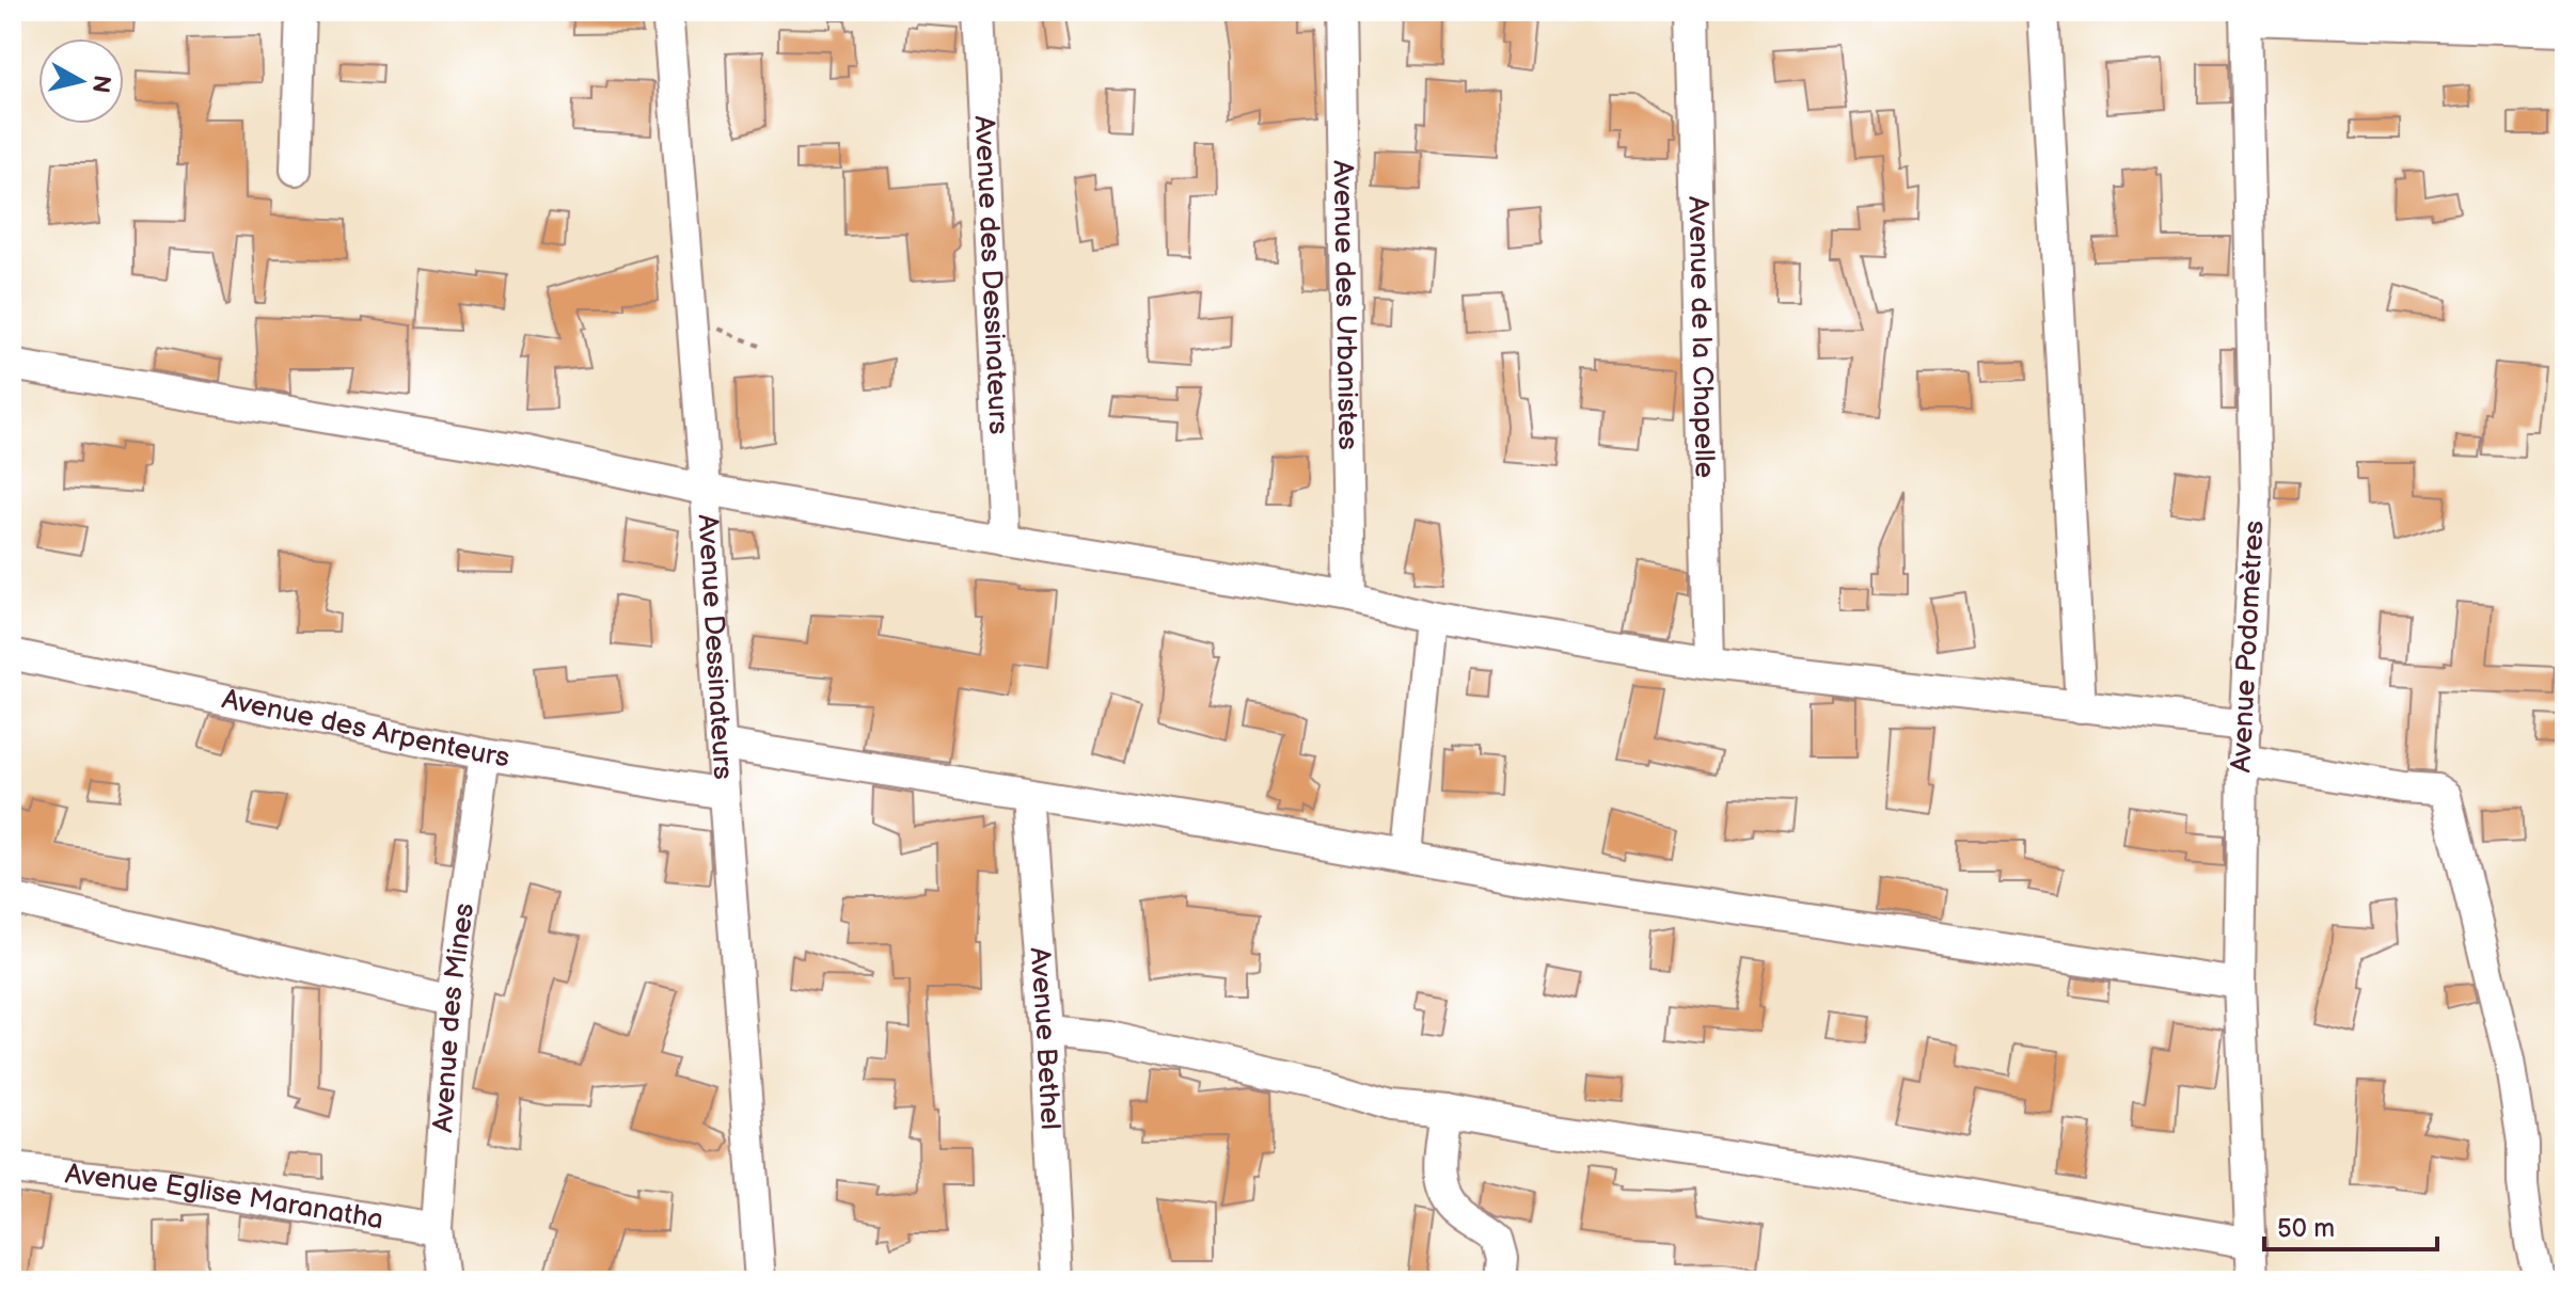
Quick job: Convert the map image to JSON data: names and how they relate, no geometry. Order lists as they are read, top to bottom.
{
  "streets": {
    "street": [
      "Avenue des Dessinateurs",
      "Avenue des Urbanistes",
      "Avenue de la Chapelle",
      "Avenue Dessinateurs",
      "Avenue Podomètres",
      "Avenue des Arpenteurs",
      "Avenue des Mines",
      "Avenue Bethel",
      "Avenue Eglise Maranatha"
    ]
  },
  "crossings": [
    ["Avenue Dessinateurs", "Avenue des Arpenteurs"],
    ["Avenue des Arpenteurs", "Avenue des Mines"],
    ["Avenue des Mines", "Avenue Eglise Maranatha"]
  ],
  "scale_bar": "50 m",
  "north": "right"
}
